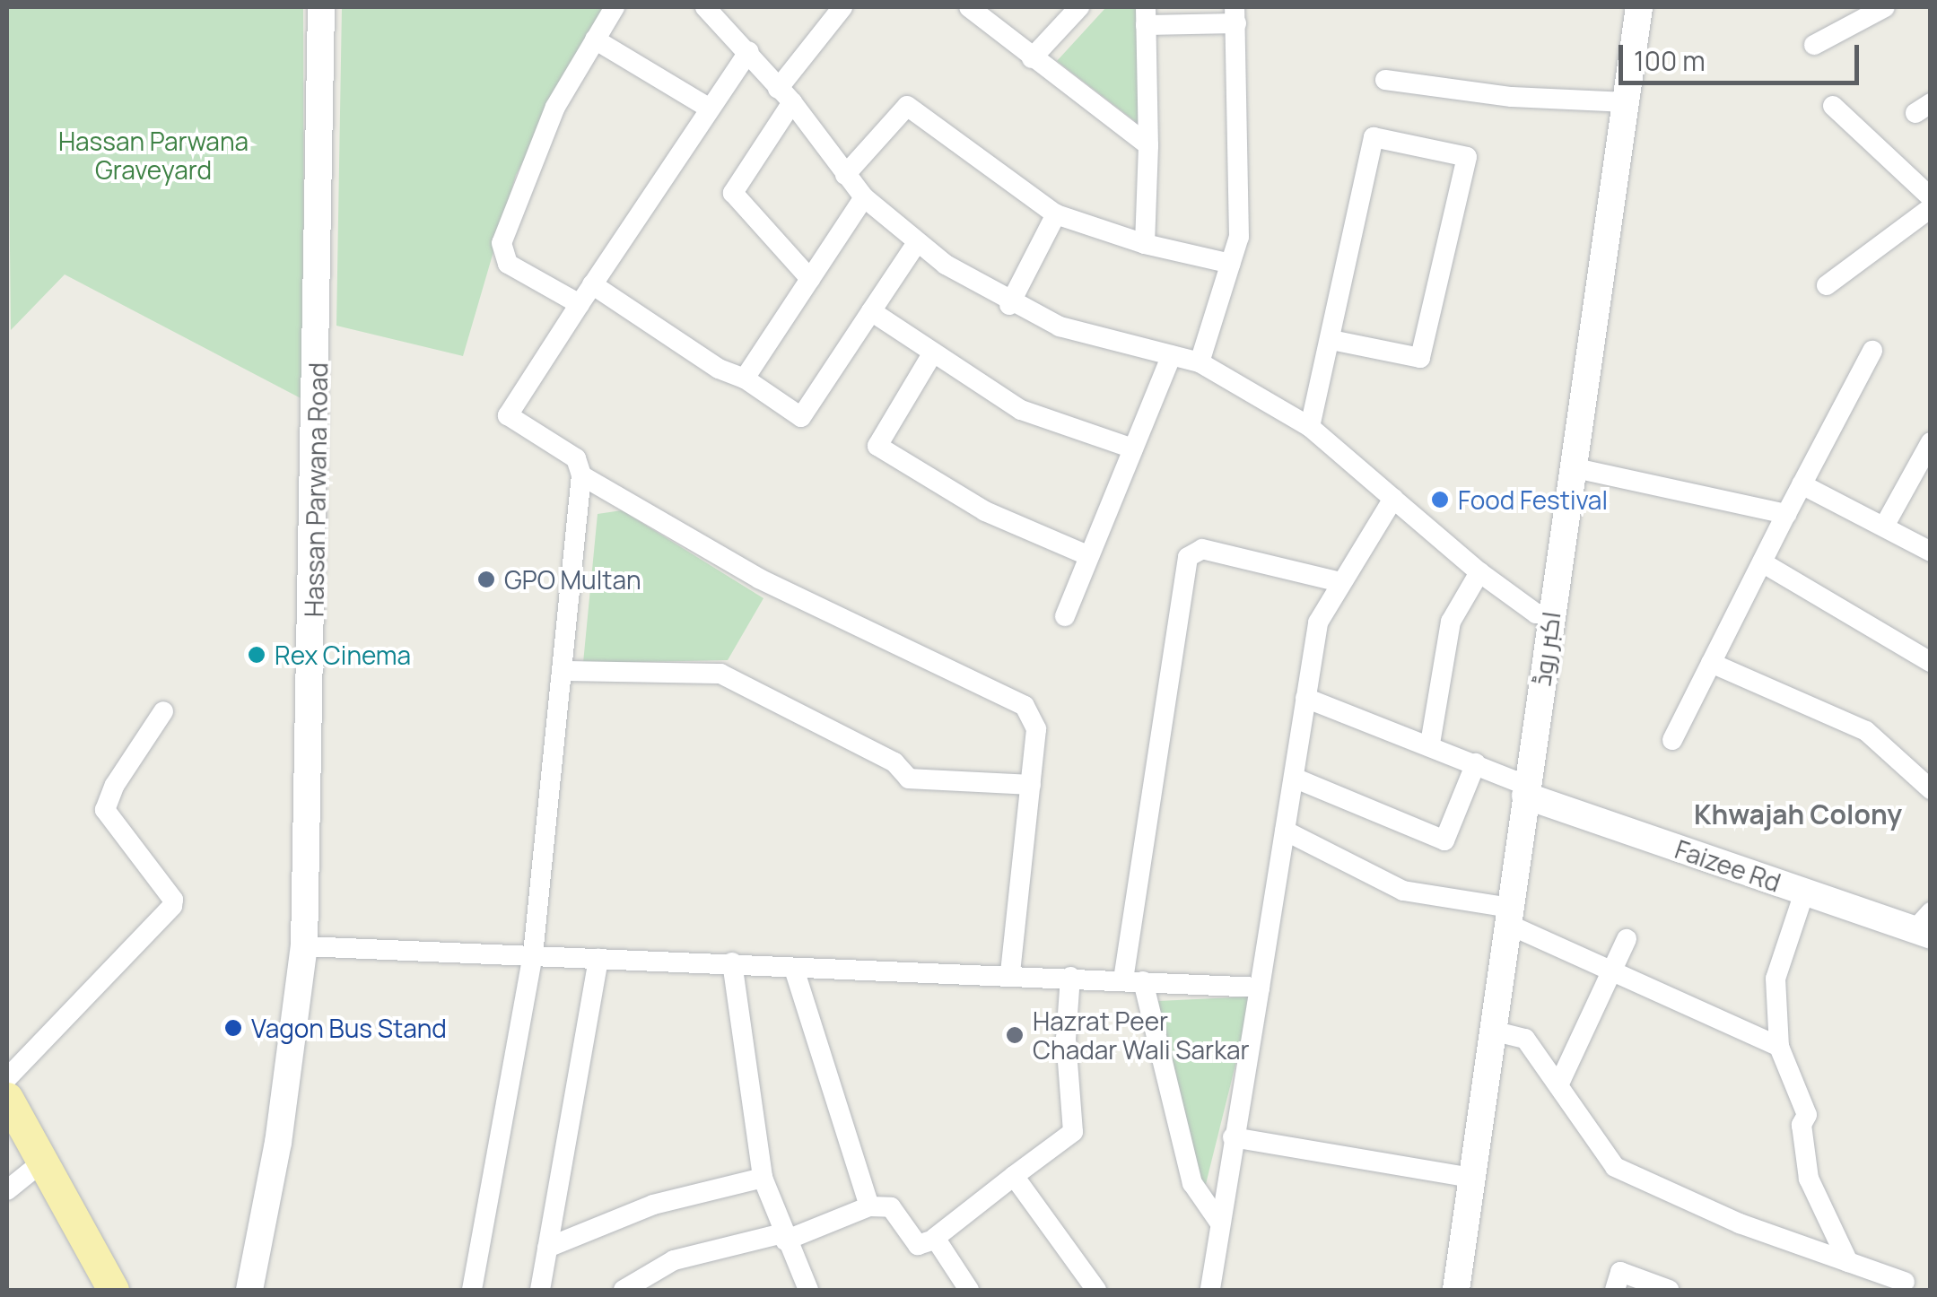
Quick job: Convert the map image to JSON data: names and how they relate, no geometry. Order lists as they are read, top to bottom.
{
  "streets": {
    "main road": ["Hassan Parwana Road", "اکبر روڈ", "Faizee Rd"]
  },
  "crossings": [
    ["اکبر روڈ", "Faizee Rd"]
  ],
  "districts": ["Khwajah Colony"],
  "parks": ["Hassan Parwana Graveyard"],
  "places": [
    "Food Festival",
    "GPO Multan",
    "Rex Cinema",
    "Vagon Bus Stand",
    "Hazrat Peer Chadar Wali Sarkar"
  ],
  "scale_bar": "100 m"
}
